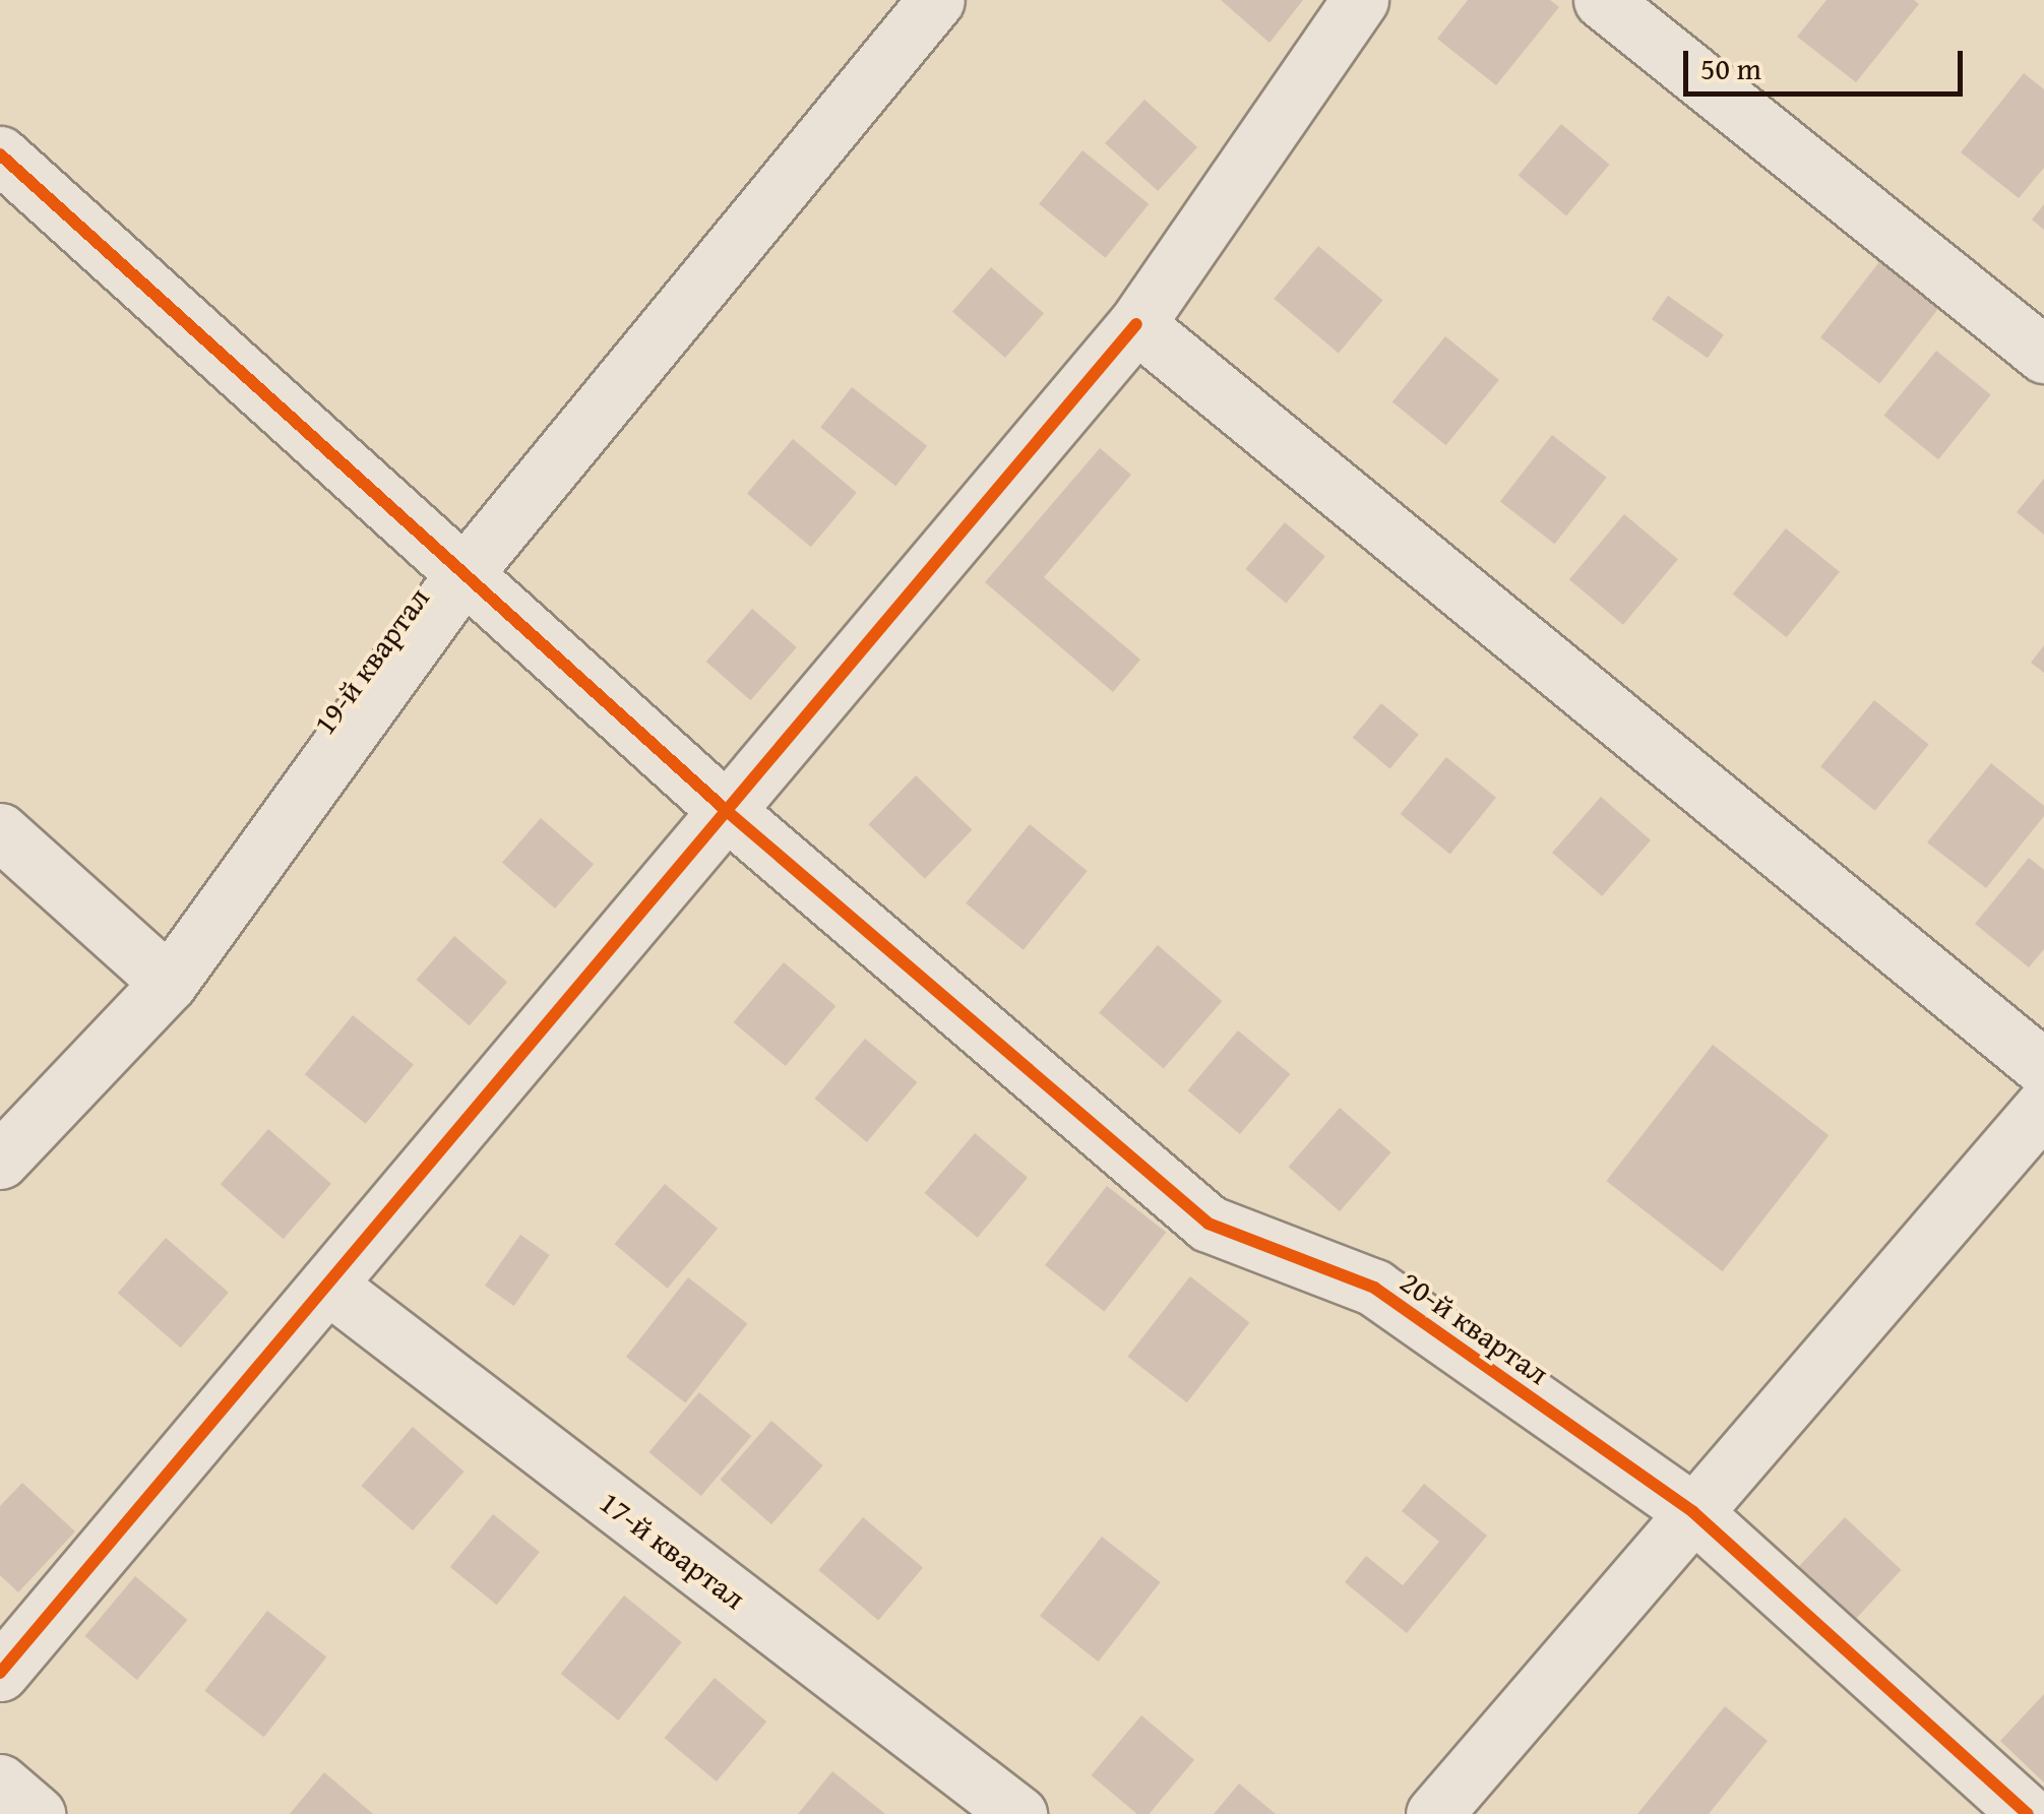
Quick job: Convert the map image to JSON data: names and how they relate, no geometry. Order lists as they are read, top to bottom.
{
  "streets": {
    "street": ["19-й квартал", "20-й квартал", "17-й квартал"]
  },
  "crossings": [
    ["19-й квартал", "20-й квартал"]
  ],
  "scale_bar": "50 m"
}
